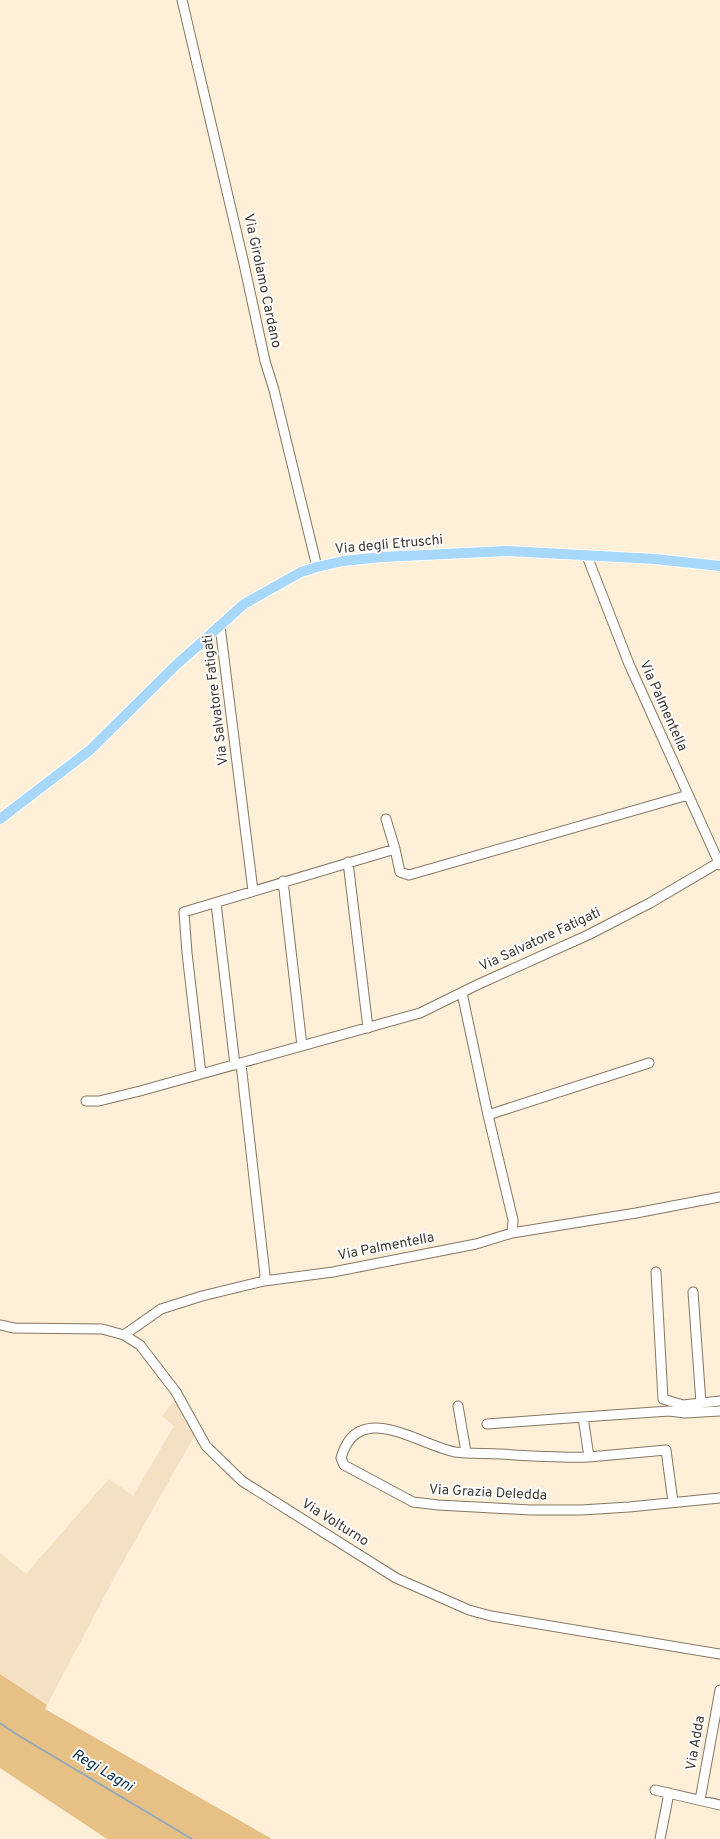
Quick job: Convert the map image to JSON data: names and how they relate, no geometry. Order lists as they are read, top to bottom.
{
  "streets": {
    "main road": ["Via degli Etruschi"],
    "street": [
      "Via Girolamo Cardano",
      "Via Salvatore Fatigati",
      "Via Palmentella",
      "Via Grazia Deledda",
      "Via Volturno",
      "Via Adda"
    ]
  },
  "crossings": [
    ["Via Girolamo Cardano", "Via degli Etruschi"],
    ["Via degli Etruschi", "Via Salvatore Fatigati"],
    ["Via degli Etruschi", "Via Palmentella"],
    ["Via Salvatore Fatigati", "Via Palmentella"],
    ["Via Palmentella", "Via Volturno"]
  ],
  "water": ["Regi Lagni"]
}
